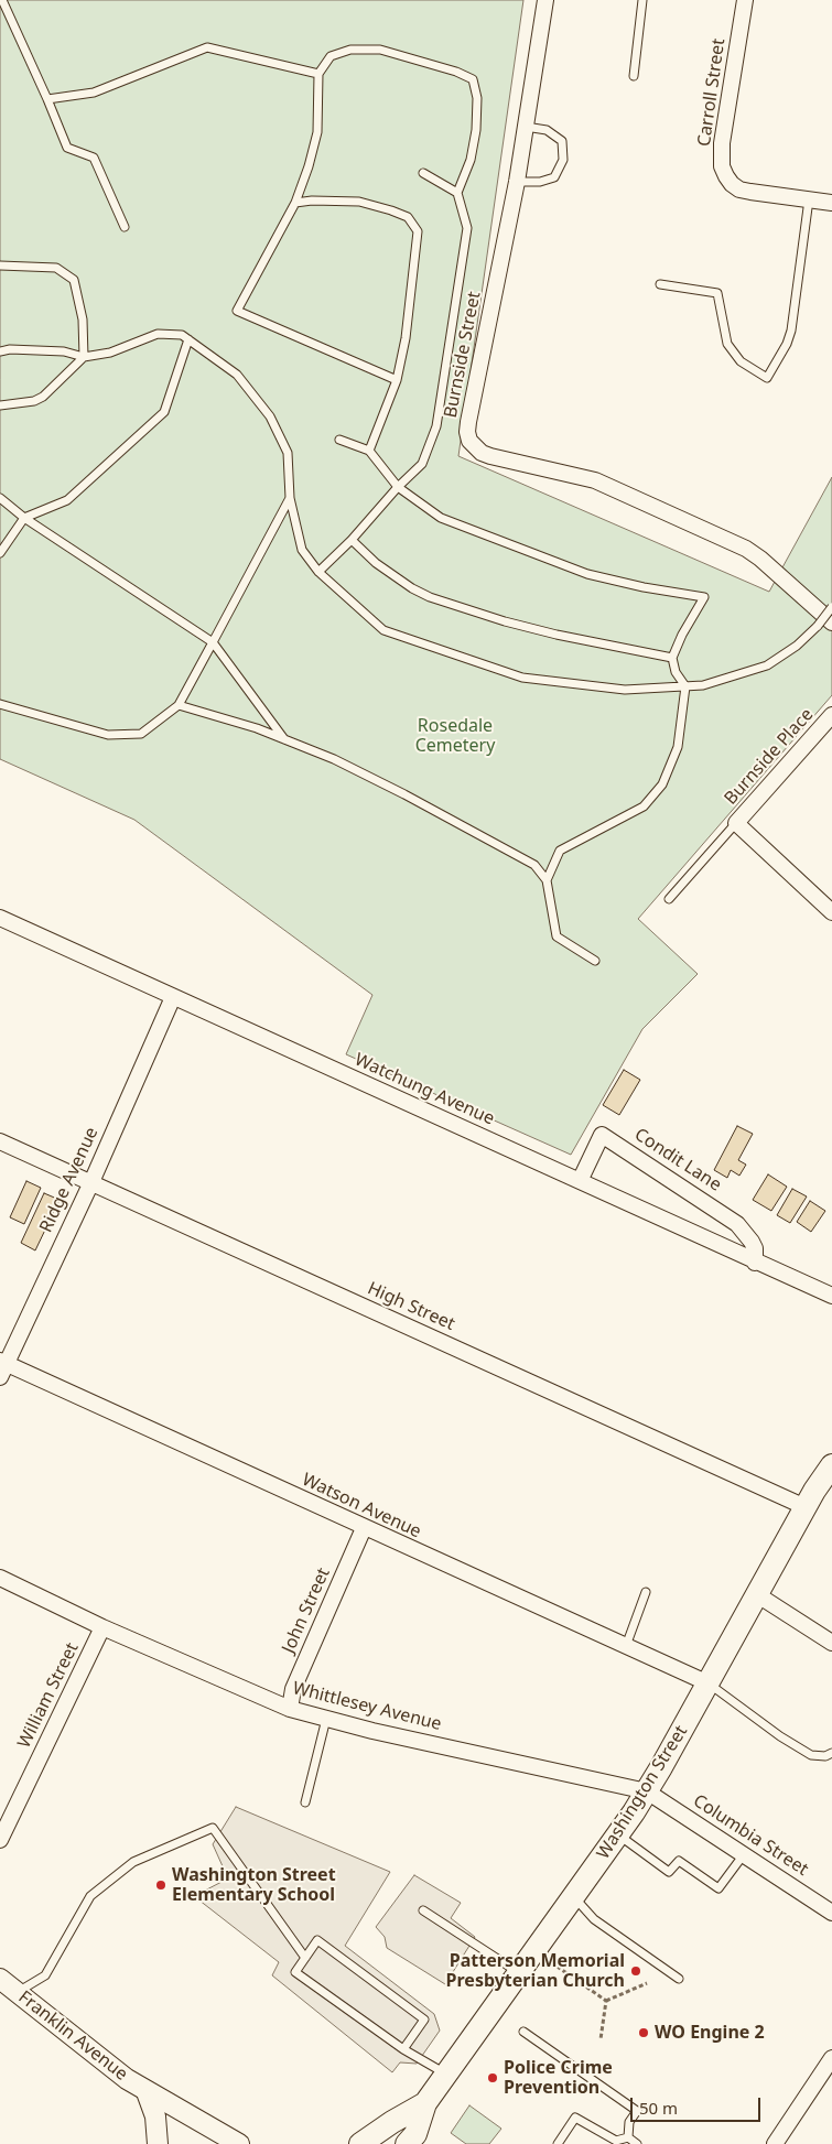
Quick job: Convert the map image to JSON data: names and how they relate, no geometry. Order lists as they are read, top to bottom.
{
  "streets": {
    "main road": ["Washington Street"],
    "street": [
      "Carroll Street",
      "Burnside Street",
      "Burnside Place",
      "Watchung Avenue",
      "Condit Lane",
      "Ridge Avenue",
      "High Street",
      "Watson Avenue",
      "John Street",
      "William Street",
      "Whittlesey Avenue",
      "Columbia Street",
      "Franklin Avenue"
    ]
  },
  "crossings": [
    ["Watchung Avenue", "Condit Lane"],
    ["Watchung Avenue", "Ridge Avenue"],
    ["Ridge Avenue", "High Street"],
    ["Ridge Avenue", "Watson Avenue"],
    ["High Street", "Washington Street"],
    ["Watson Avenue", "John Street"],
    ["Watson Avenue", "Washington Street"],
    ["John Street", "Whittlesey Avenue"],
    ["William Street", "Whittlesey Avenue"],
    ["Whittlesey Avenue", "Washington Street"],
    ["Whittlesey Avenue", "Columbia Street"],
    ["Washington Street", "Columbia Street"]
  ],
  "parks": ["Rosedale Cemetery"],
  "places": [
    "Washington Street Elementary School",
    "Patterson Memorial Presbyterian Church",
    "WO Engine 2",
    "Police Crime Prevention"
  ],
  "scale_bar": "50 m"
}
